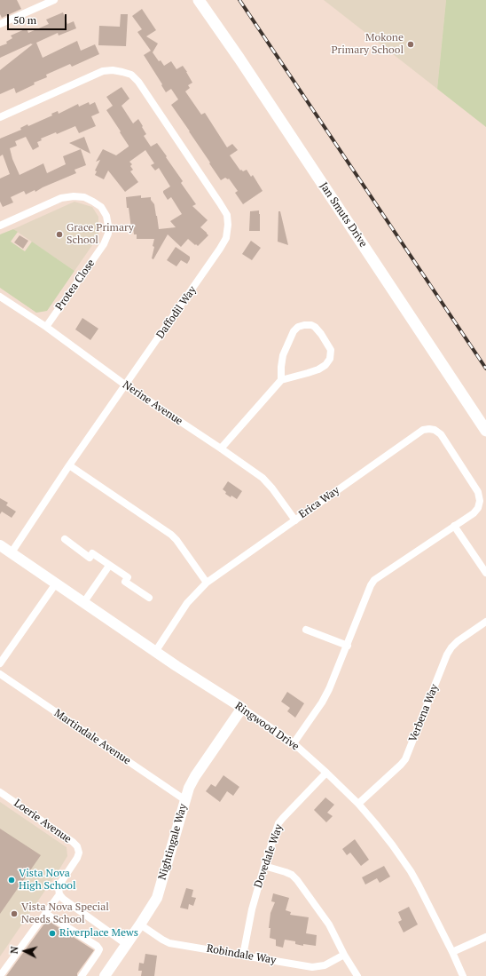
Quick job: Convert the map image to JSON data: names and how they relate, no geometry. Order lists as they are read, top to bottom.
{
  "streets": {
    "main road": ["Jan Smuts Drive"],
    "street": [
      "Protea Close",
      "Daffodil Way",
      "Nerine Avenue",
      "Erica Way",
      "Verbena Way",
      "Ringwood Drive",
      "Martindale Avenue",
      "Loerie Avenue",
      "Nightingale Way",
      "Dovedale Way",
      "Robindale Way"
    ]
  },
  "crossings": [
    ["Protea Close", "Nerine Avenue"],
    ["Daffodil Way", "Nerine Avenue"],
    ["Daffodil Way", "Ringwood Drive"],
    ["Nerine Avenue", "Erica Way"],
    ["Erica Way", "Ringwood Drive"],
    ["Verbena Way", "Ringwood Drive"],
    ["Ringwood Drive", "Nightingale Way"],
    ["Ringwood Drive", "Dovedale Way"],
    ["Martindale Avenue", "Nightingale Way"],
    ["Nightingale Way", "Robindale Way"],
    ["Dovedale Way", "Robindale Way"]
  ],
  "places": [
    "Mokone Primary School",
    "Grace Primary School",
    "Vista Nova High School",
    "Vista Nova Special Needs School",
    "Riverplace Mews"
  ],
  "scale_bar": "50 m",
  "north": "left"
}
